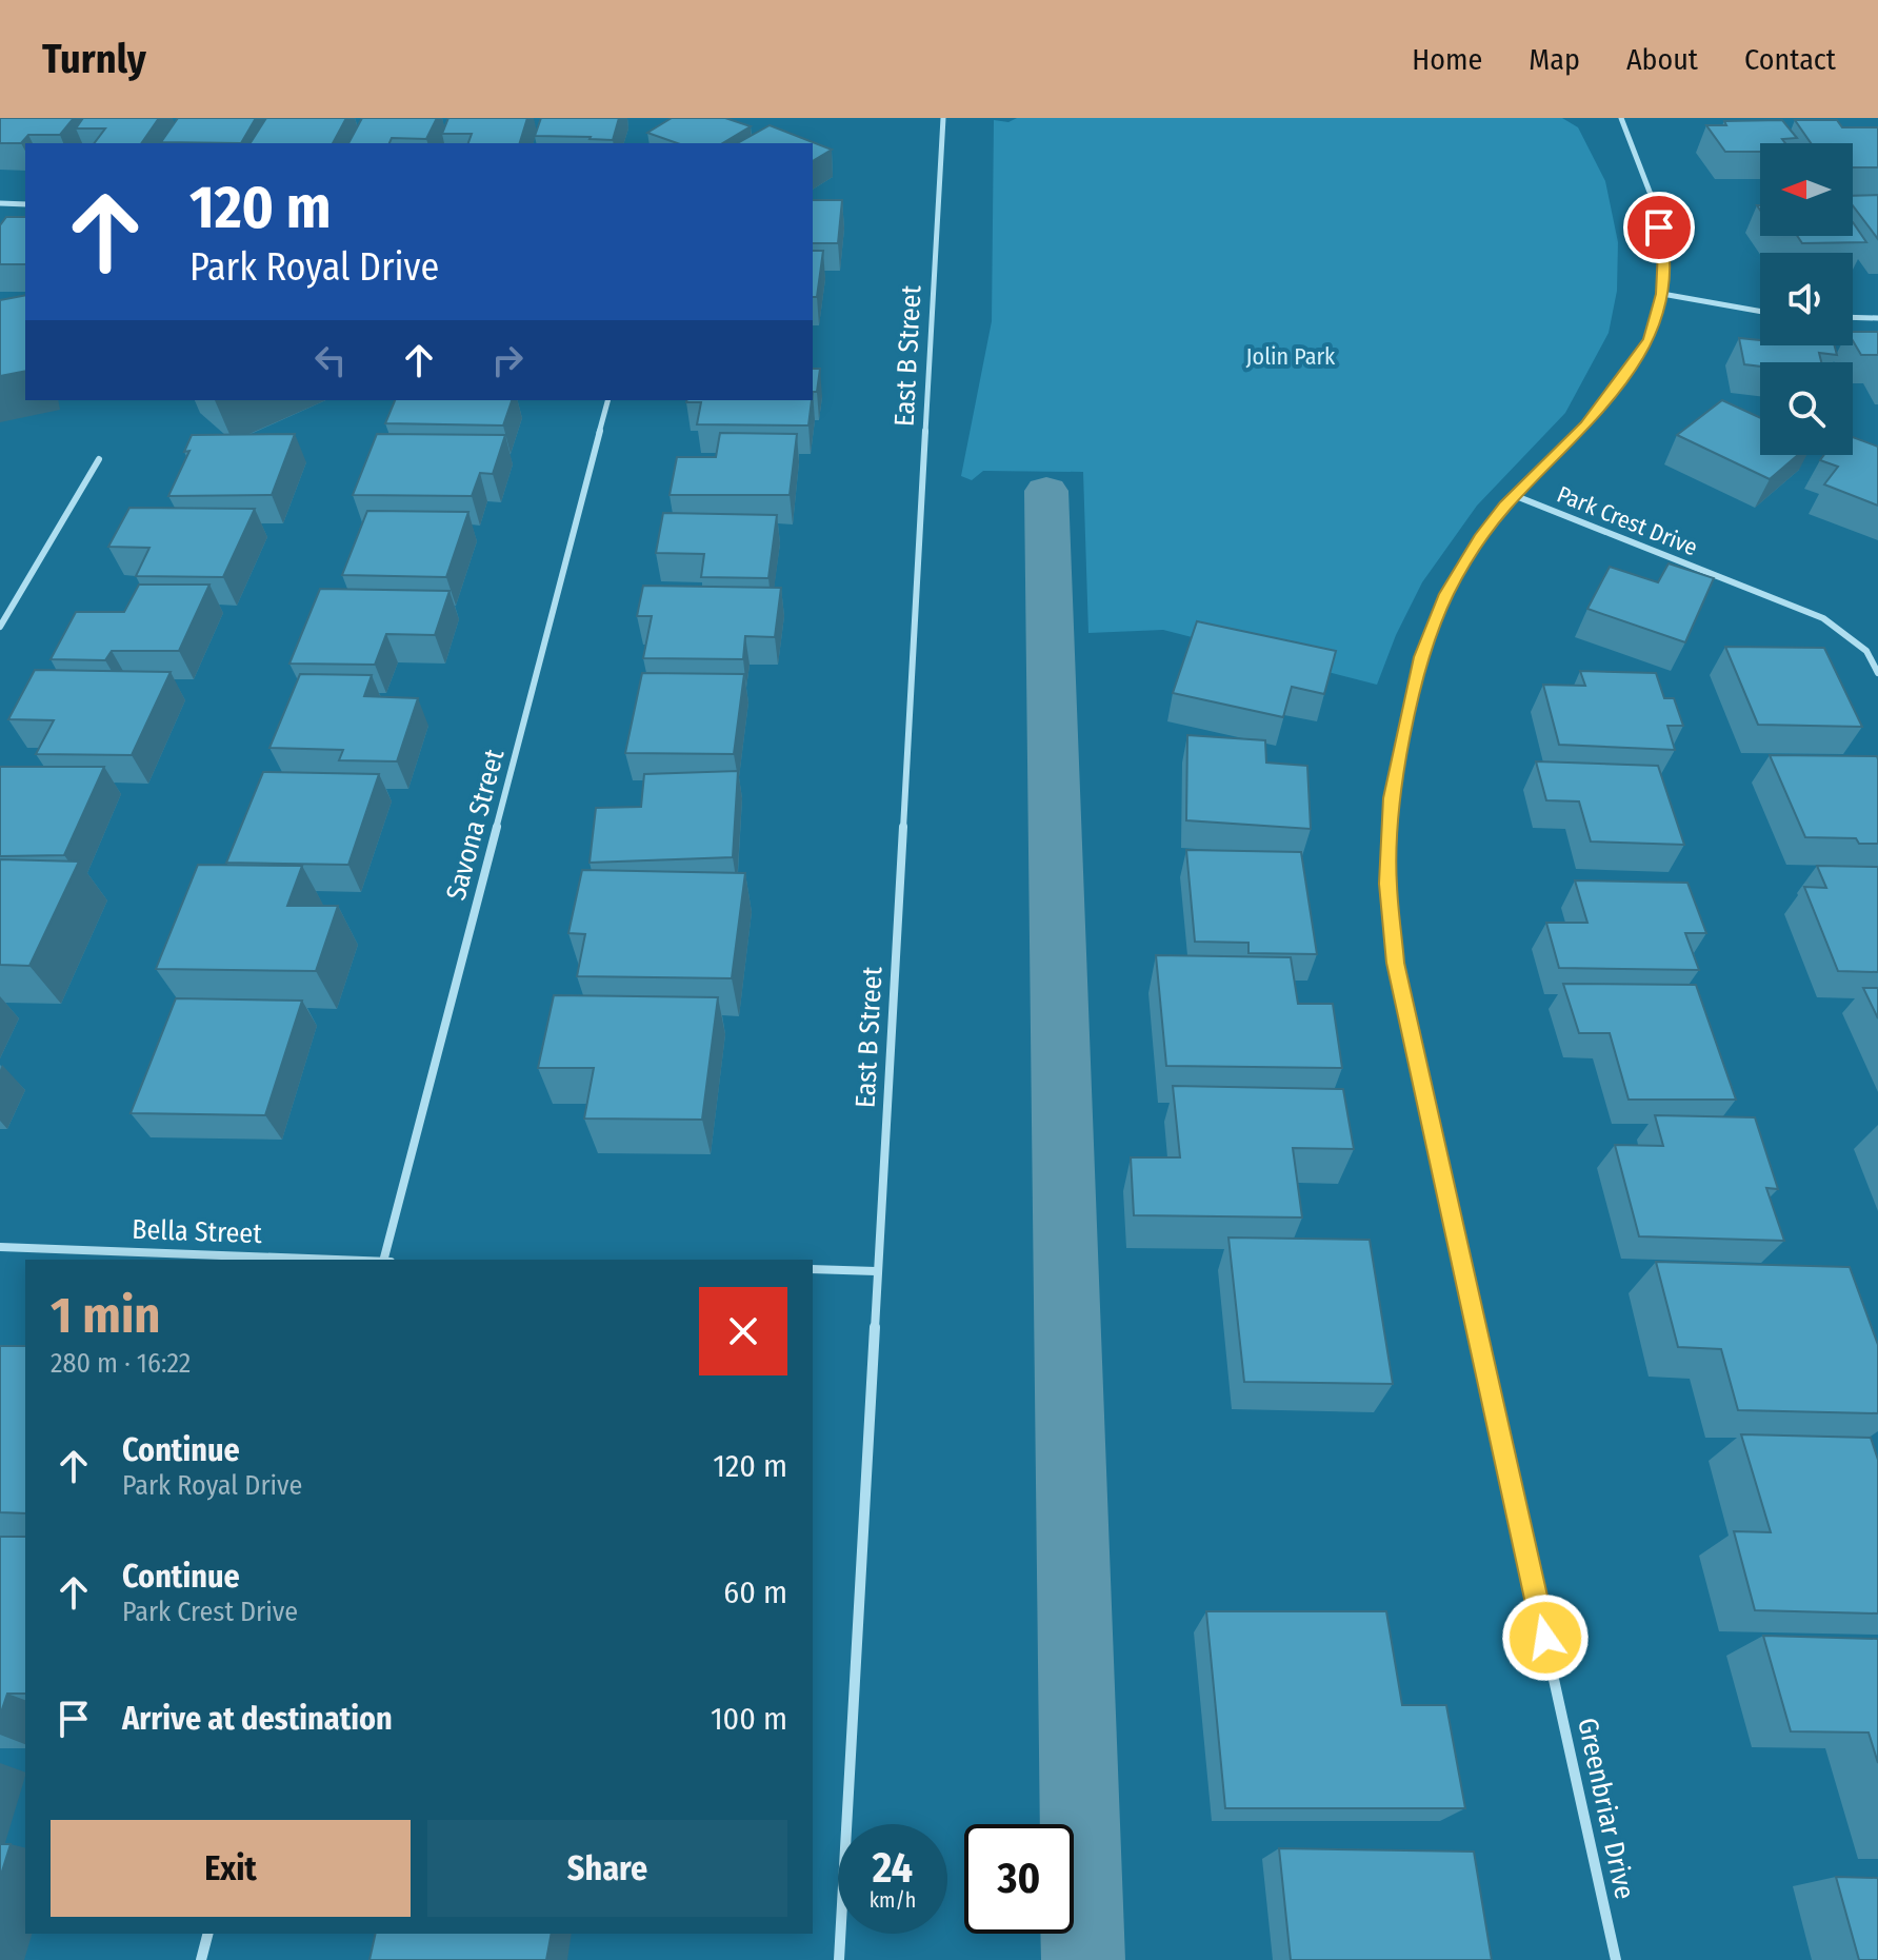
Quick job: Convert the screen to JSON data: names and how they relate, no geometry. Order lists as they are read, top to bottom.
{
  "streets": {
    "street": [
      "East B Street",
      "Park Crest Drive",
      "Savona Street",
      "Bella Street",
      "Greenbriar Drive"
    ]
  },
  "crossings": [
    ["Park Crest Drive", "Greenbriar Drive"]
  ],
  "parks": ["Jolin Park"],
  "north": "left",
  "page": {
    "header": "Turnly",
    "nav": [
      "Home",
      "Map",
      "About",
      "Contact"
    ],
    "turn": ["120 m", "Park Royal Drive"],
    "heading": ["1 min", "280 m · 16:22"],
    "list": [
      {
        "name": "Continue",
        "note": "Park Royal Drive",
        "value": "120 m"
      },
      {
        "name": "Continue",
        "note": "Park Crest Drive",
        "value": "60 m"
      },
      {
        "name": "Arrive at destination",
        "value": "100 m"
      }
    ],
    "buttons": ["Exit", "Share"],
    "speed": "24 km/h",
    "limit": "30"
  }
}
